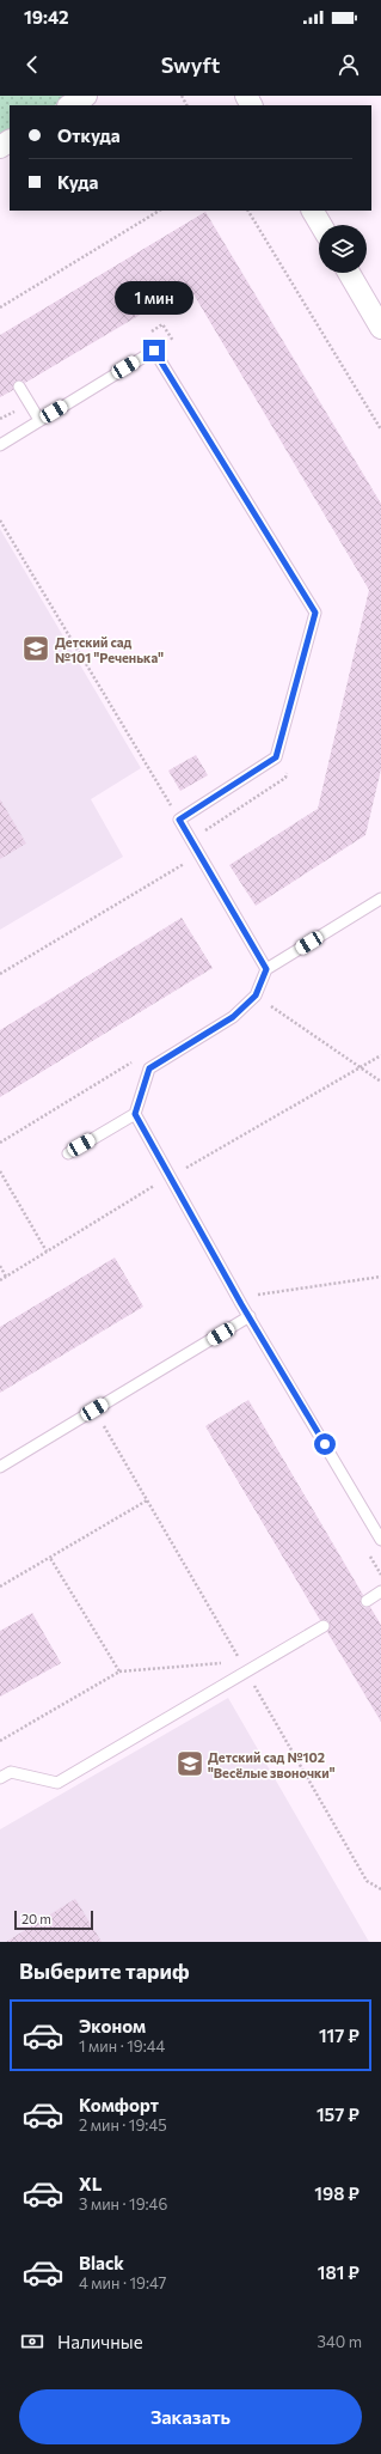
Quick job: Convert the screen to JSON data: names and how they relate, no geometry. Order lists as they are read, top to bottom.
{
  "places": {
    "school or university": ["Детский сад №101 \"Реченька\"", "Детский сад №102 \"Весёлые звоночки\""]
  },
  "scale_bar": "20 m",
  "page": {
    "status": "19:42",
    "header": "Swyft",
    "banner": ["Откуда", "Куда"],
    "bubble": "1 мин",
    "scale": "20 m",
    "heading": "Выберите тариф",
    "list": [
      {
        "name": "Эконом",
        "note": "1 мин · 19:44",
        "value": "117 ₽"
      },
      {
        "name": "Комфорт",
        "note": "2 мин · 19:45",
        "value": "157 ₽"
      },
      {
        "name": "XL",
        "note": "3 мин · 19:46",
        "value": "198 ₽"
      },
      {
        "name": "Black",
        "note": "4 мин · 19:47",
        "value": "181 ₽"
      }
    ],
    "pay": ["Наличные", "340 m"],
    "buttons": "Заказать"
  }
}
